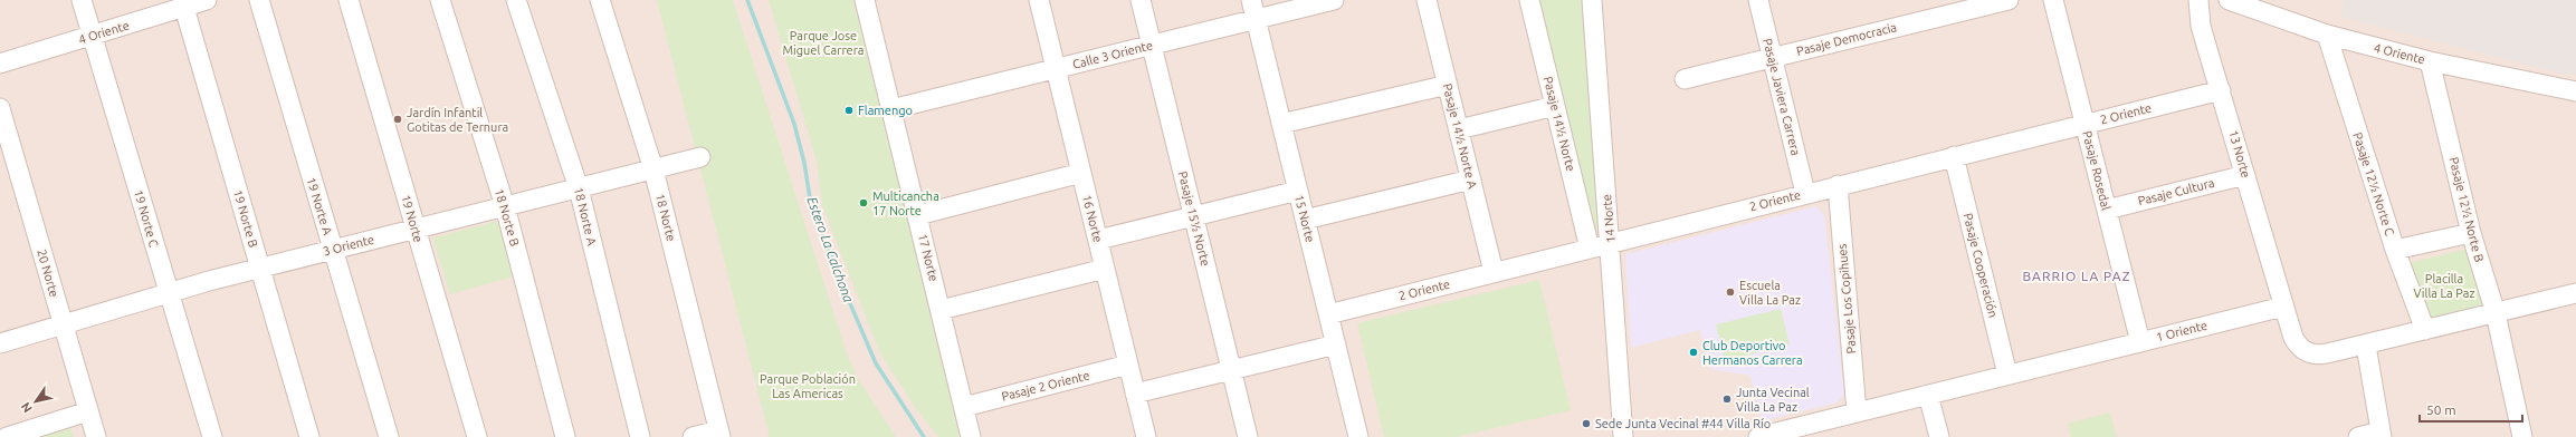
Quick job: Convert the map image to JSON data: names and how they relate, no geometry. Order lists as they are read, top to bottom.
{
  "streets": {
    "street": [
      "4 Oriente",
      "Pasaje Democracia",
      "Calle 3 Oriente",
      "Pasaje Javiera Carrera",
      "2 Oriente",
      "Pasaje 14½ Norte",
      "Pasaje 14½ Norte A",
      "13 Norte",
      "Pasaje Rosedal",
      "Pasaje 12½ Norte C",
      "Pasaje Cultura",
      "19 Norte A",
      "Pasaje 12½ Norte B",
      "18 Norte A",
      "18 Norte B",
      "18 Norte",
      "19 Norte C",
      "19 Norte B",
      "19 Norte",
      "16 Norte",
      "Pasaje 15½ Norte",
      "15 Norte",
      "14 Norte",
      "3 Oriente",
      "17 Norte",
      "Pasaje Cooperación",
      "20 Norte",
      "Pasaje Los Copihues",
      "1 Oriente",
      "Pasaje 2 Oriente"
    ]
  },
  "crossings": [
    ["4 Oriente", "Pasaje 12½ Norte C"],
    ["4 Oriente", "Pasaje 12½ Norte B"],
    ["4 Oriente", "19 Norte C"],
    ["4 Oriente", "19 Norte B"],
    ["Pasaje Democracia", "Pasaje Javiera Carrera"],
    ["Calle 3 Oriente", "16 Norte"],
    ["Calle 3 Oriente", "Pasaje 15½ Norte"],
    ["Calle 3 Oriente", "15 Norte"],
    ["Calle 3 Oriente", "17 Norte"],
    ["Pasaje Javiera Carrera", "2 Oriente"],
    ["2 Oriente", "Pasaje 14½ Norte"],
    ["2 Oriente", "Pasaje 14½ Norte A"],
    ["2 Oriente", "13 Norte"],
    ["2 Oriente", "Pasaje Rosedal"],
    ["2 Oriente", "15 Norte"],
    ["2 Oriente", "14 Norte"],
    ["2 Oriente", "Pasaje Cooperación"],
    ["2 Oriente", "Pasaje Los Copihues"],
    ["13 Norte", "Pasaje Cultura"],
    ["13 Norte", "1 Oriente"],
    ["Pasaje Rosedal", "Pasaje Cultura"],
    ["Pasaje Rosedal", "1 Oriente"],
    ["19 Norte A", "3 Oriente"],
    ["18 Norte A", "3 Oriente"],
    ["18 Norte B", "3 Oriente"],
    ["18 Norte", "3 Oriente"],
    ["19 Norte C", "3 Oriente"],
    ["19 Norte B", "3 Oriente"],
    ["19 Norte", "3 Oriente"],
    ["16 Norte", "Pasaje 2 Oriente"],
    ["3 Oriente", "20 Norte"],
    ["17 Norte", "Pasaje 2 Oriente"],
    ["Pasaje Cooperación", "1 Oriente"],
    ["Pasaje Los Copihues", "1 Oriente"]
  ],
  "districts": ["BARRIO LA PAZ"],
  "water": ["Estero La Calchona"],
  "parks": ["Parque Jose Miguel Carrera", "Placilla Villa La Paz", "Parque Población Las Americas"],
  "places": [
    "Flamengo",
    "Jardín Infantil Gotitas de Ternura",
    "Multicancha 17 Norte",
    "Escuela Villa La Paz",
    "Club Deportivo Hermanos Carrera",
    "Junta Vecinal Villa La Paz",
    "Sede Junta Vecinal #44 Villa Río"
  ],
  "scale_bar": "50 m",
  "north": "bottom left"
}
